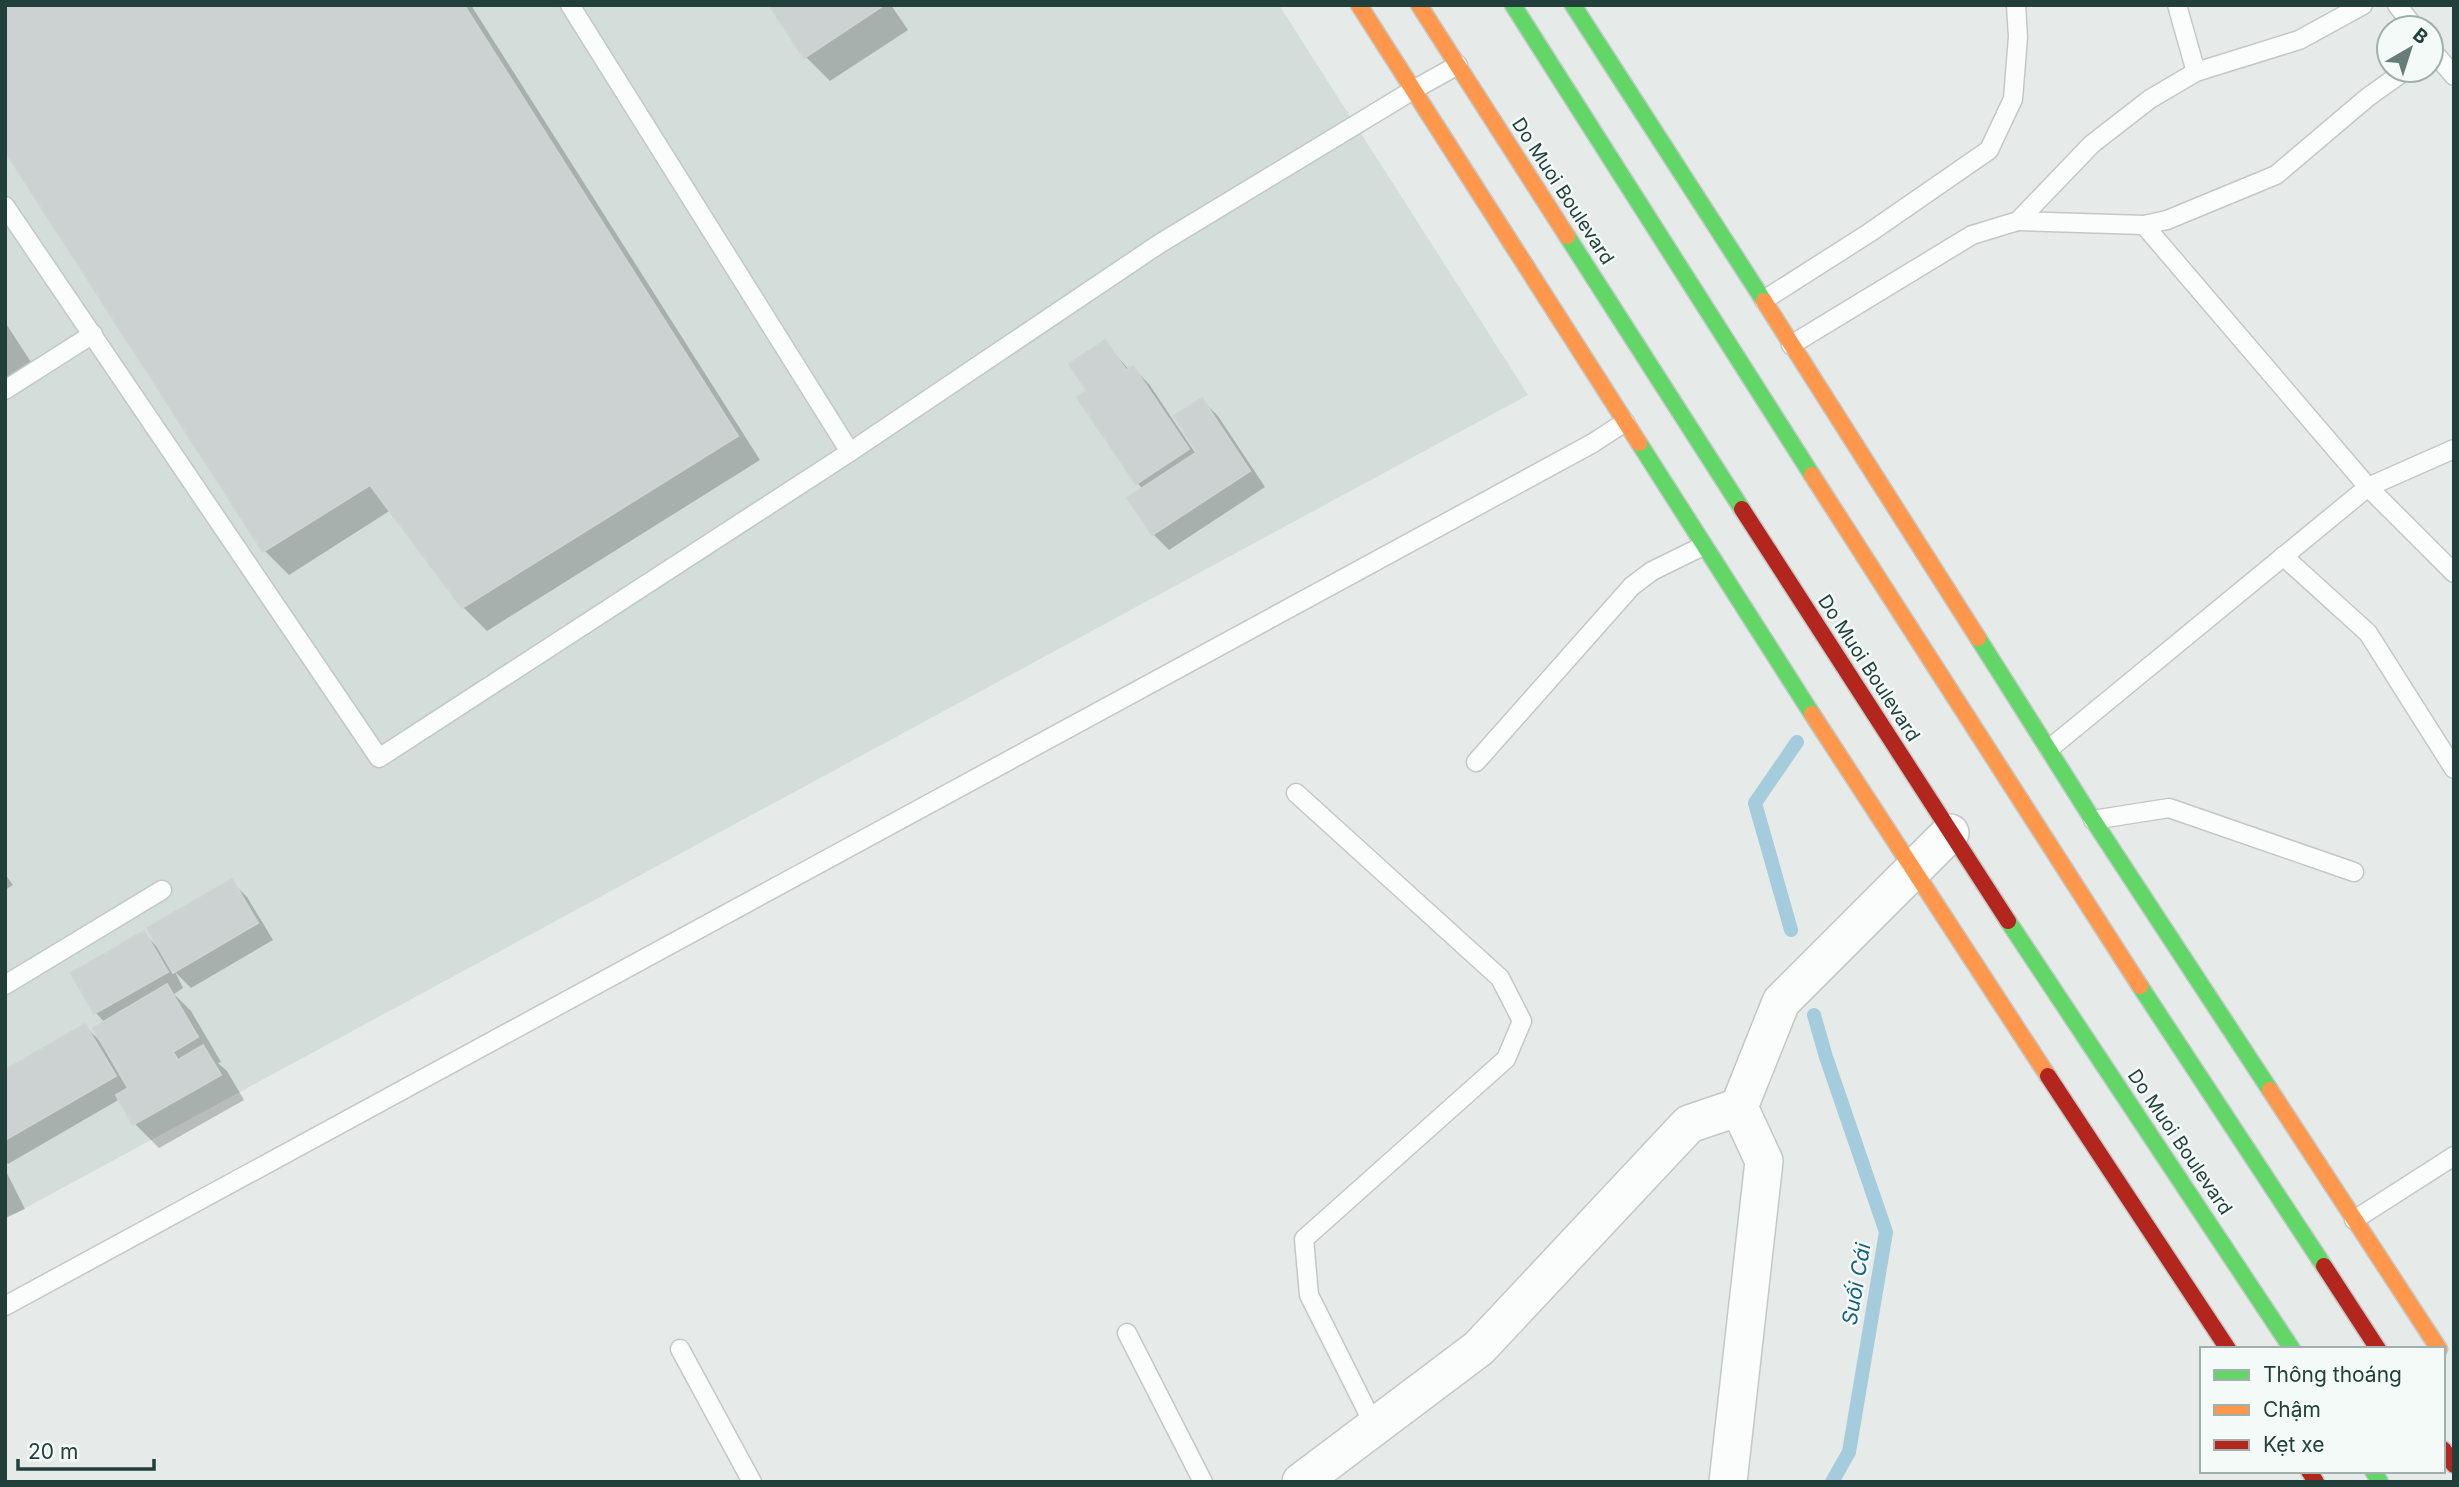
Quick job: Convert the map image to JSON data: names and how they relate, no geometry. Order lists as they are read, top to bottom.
{
  "streets": {
    "highway": ["Do Muoi Boulevard"]
  },
  "water": ["Suối Cái"],
  "legend": ["Thông thoáng", "Chậm", "Kẹt xe"],
  "scale_bar": "20 m",
  "north": "top right"
}
